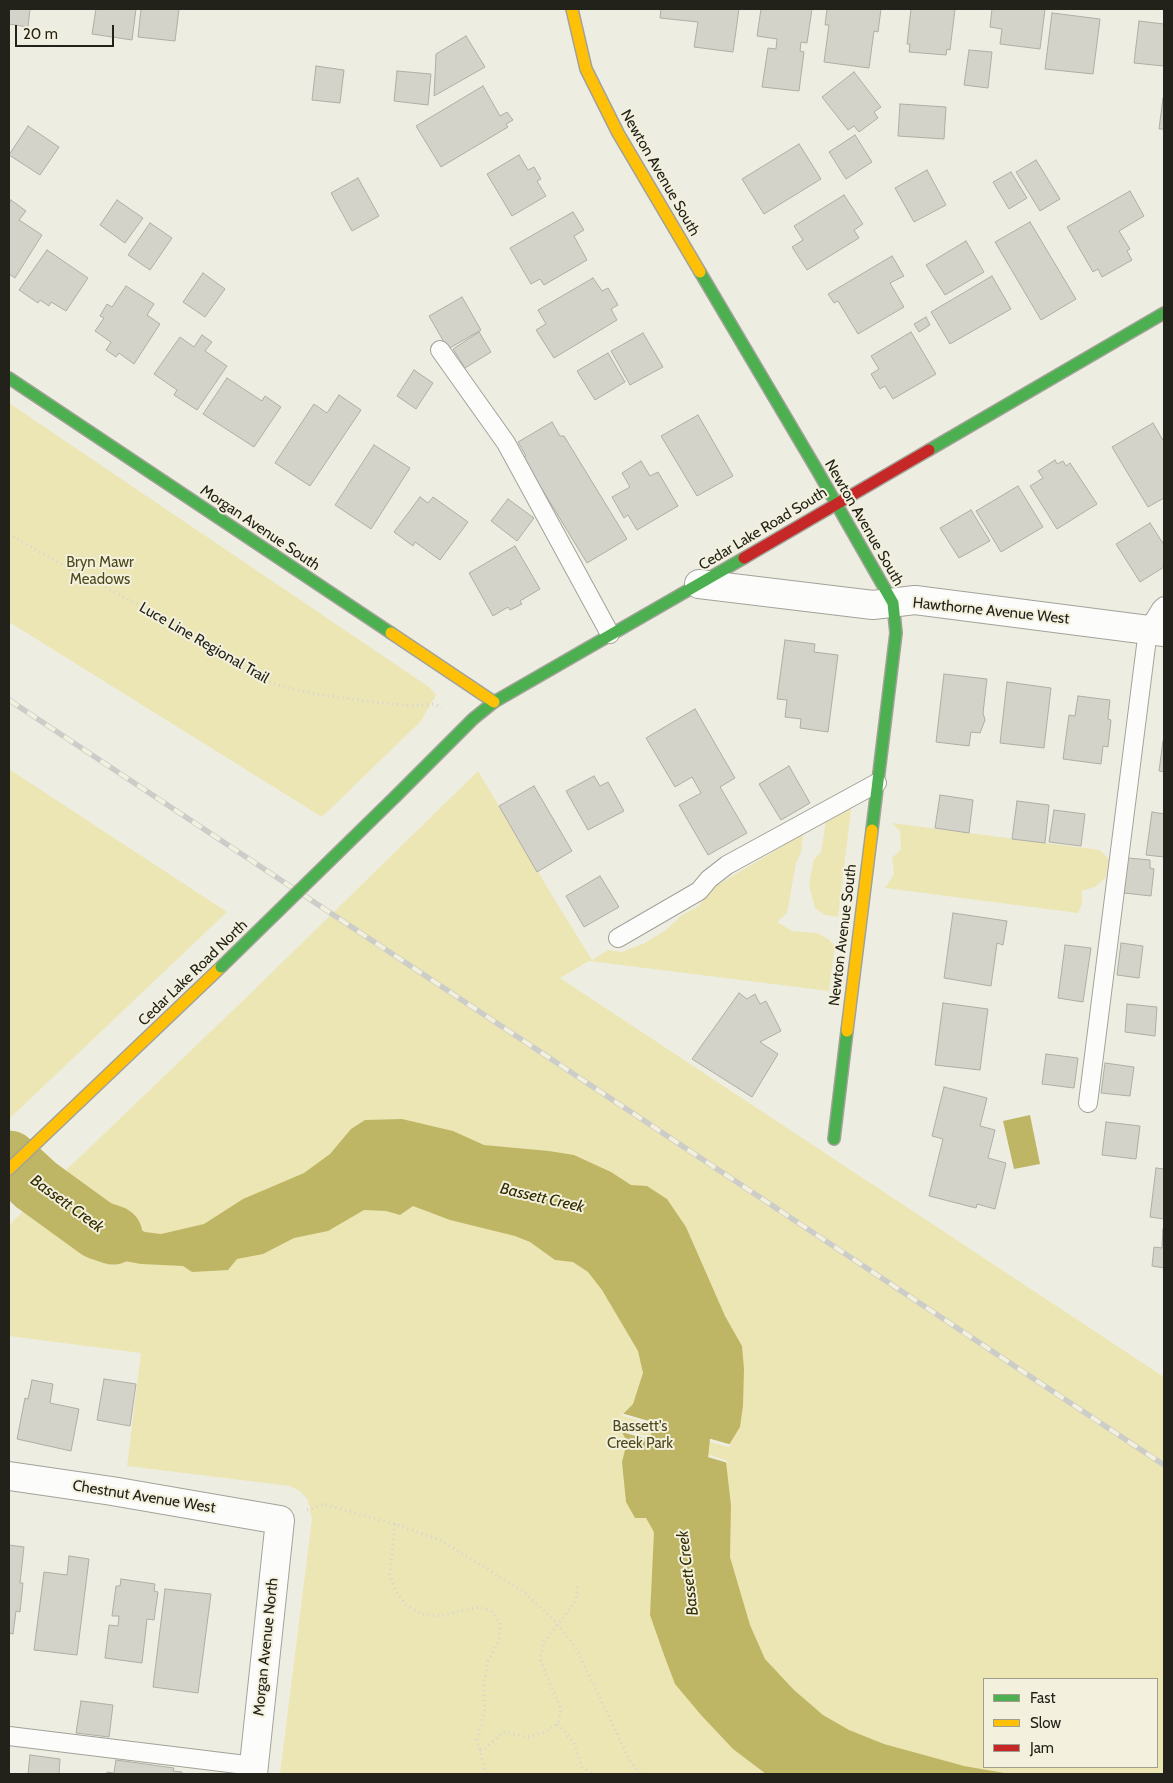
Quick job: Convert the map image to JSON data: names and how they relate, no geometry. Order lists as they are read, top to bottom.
{
  "streets": {
    "street": [
      "Newton Avenue South",
      "Morgan Avenue South",
      "Cedar Lake Road South",
      "Hawthorne Avenue West",
      "Cedar Lake Road North",
      "Chestnut Avenue West",
      "Morgan Avenue North"
    ],
    "path": ["Luce Line Regional Trail"]
  },
  "crossings": [
    ["Newton Avenue South", "Cedar Lake Road South"],
    ["Newton Avenue South", "Hawthorne Avenue West"],
    ["Morgan Avenue South", "Cedar Lake Road South"],
    ["Cedar Lake Road South", "Hawthorne Avenue West"],
    ["Cedar Lake Road South", "Luce Line Regional Trail"],
    ["Cedar Lake Road South", "Cedar Lake Road North"],
    ["Chestnut Avenue West", "Morgan Avenue North"]
  ],
  "water": ["Bassett Creek"],
  "parks": ["Bryn Mawr Meadows", "Bassett's Creek Park"],
  "legend": ["Fast", "Slow", "Jam"],
  "scale_bar": "20 m"
}
